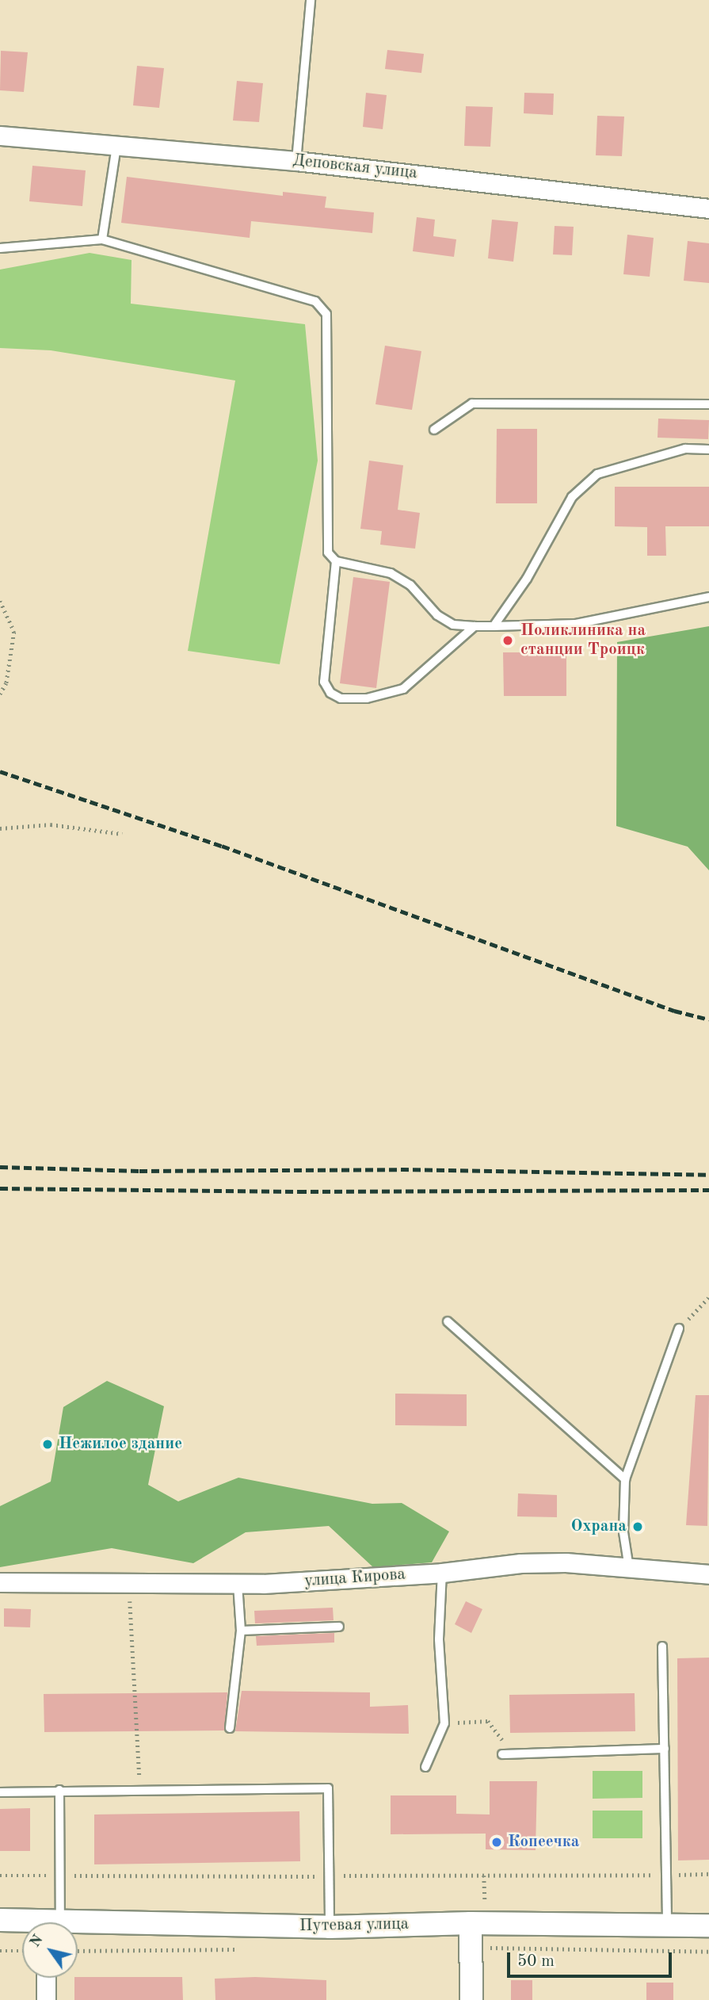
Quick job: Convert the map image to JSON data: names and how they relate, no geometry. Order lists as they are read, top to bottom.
{
  "streets": {
    "street": ["Деповская улица", "улица Кирова", "Путевая улица"]
  },
  "places": [
    "Поликлиника на станции Троицк",
    "Нежилое здание",
    "Охрана",
    "Копеечка"
  ],
  "scale_bar": "50 m",
  "north": "top left"
}
